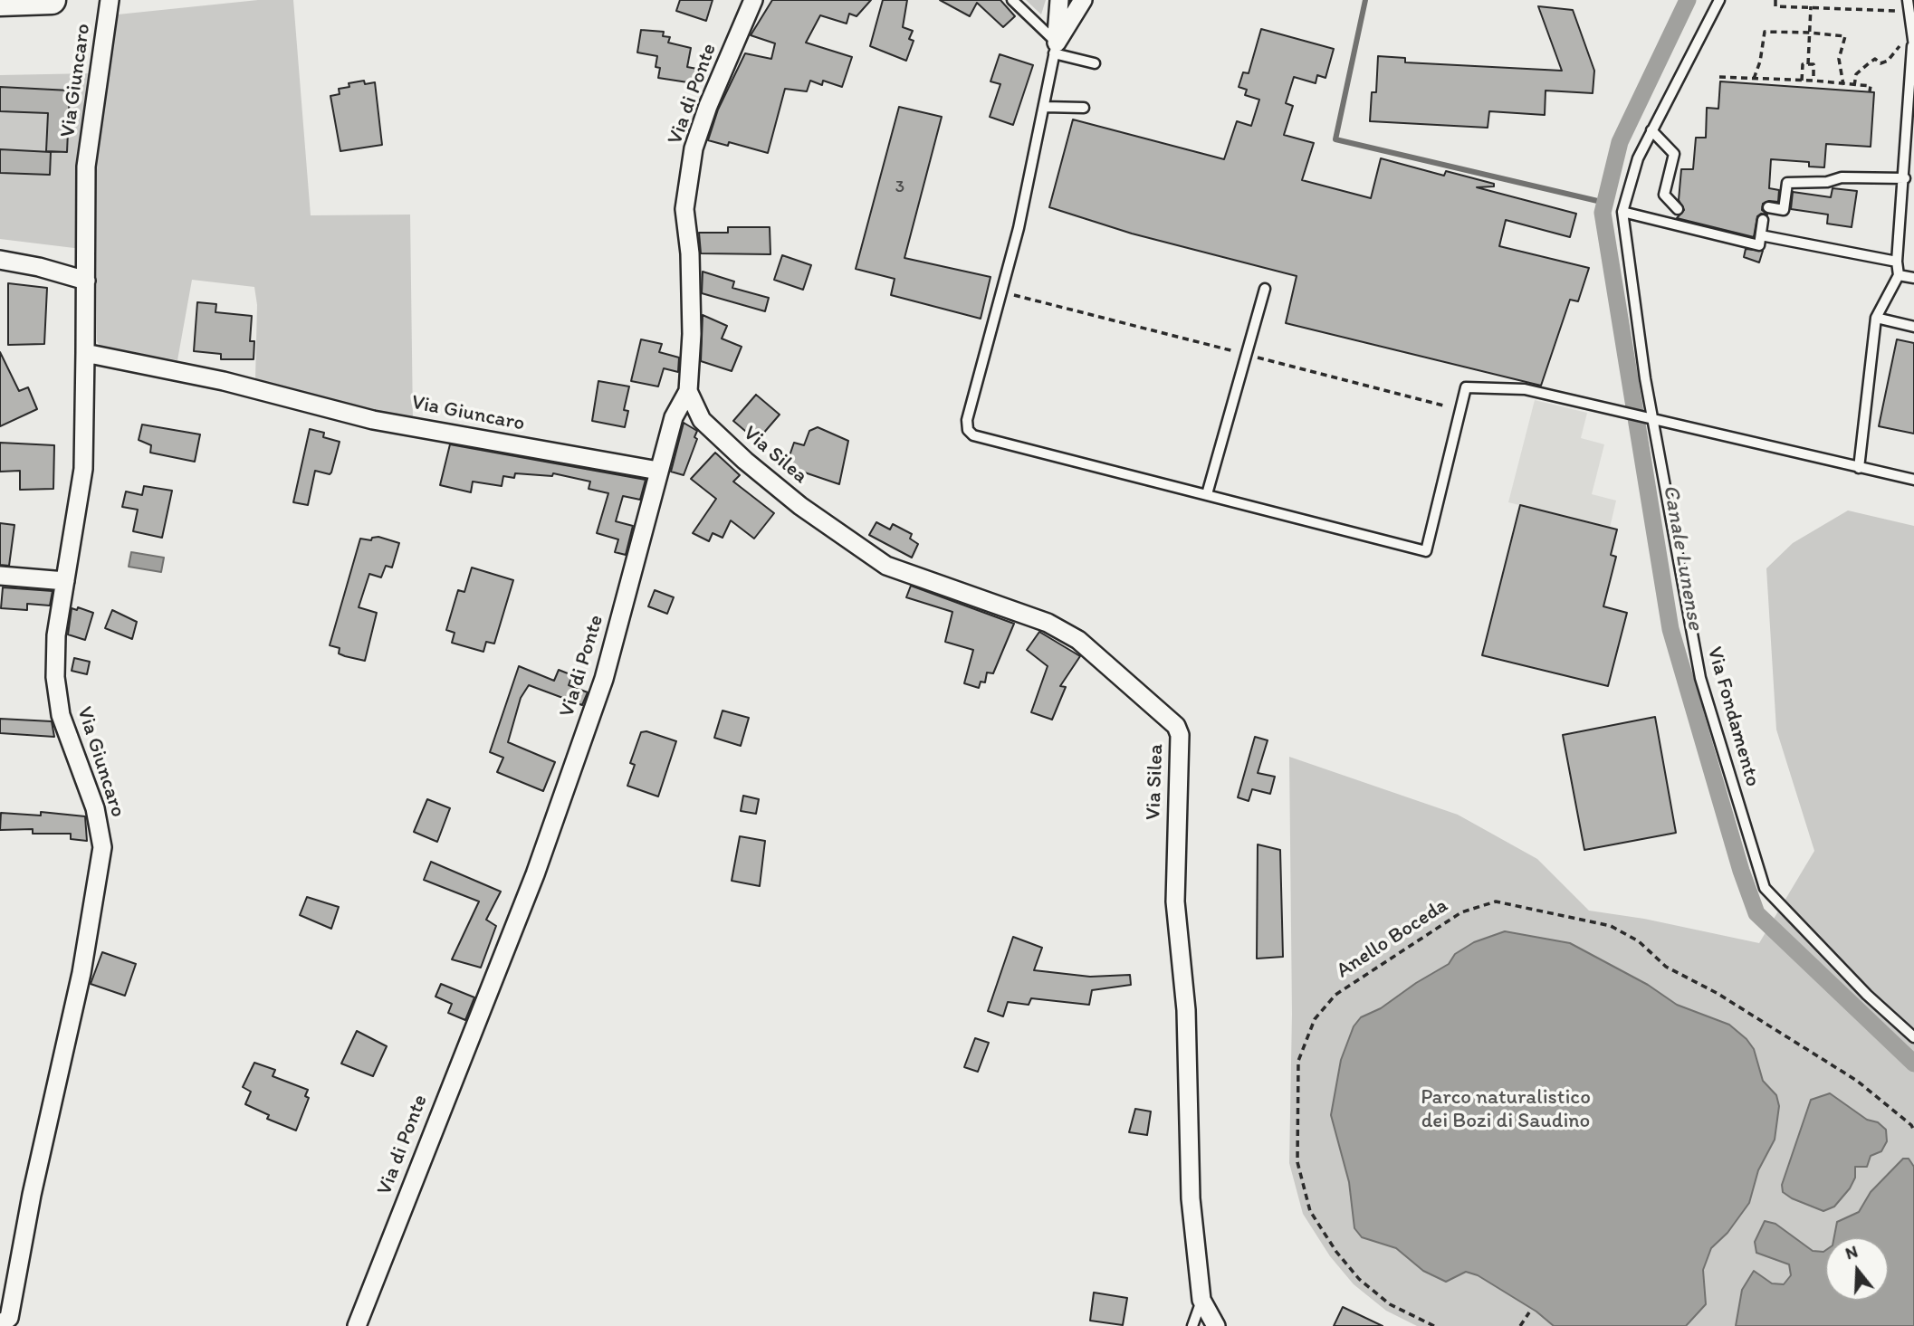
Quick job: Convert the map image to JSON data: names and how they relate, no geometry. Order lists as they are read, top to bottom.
{
  "streets": {
    "street": ["Via Giuncaro", "Via di Ponte", "Via Silea"],
    "lane": ["Via Fondamento"],
    "path": ["Anello Boceda"]
  },
  "crossings": [
    ["Via Giuncaro", "Via di Ponte"],
    ["Via di Ponte", "Via Silea"]
  ],
  "water": ["Canale Lunense"],
  "parks": ["Parco naturalistico dei Bozi di Saudino"],
  "house_numbers": ["3"],
  "north": "top"
}
